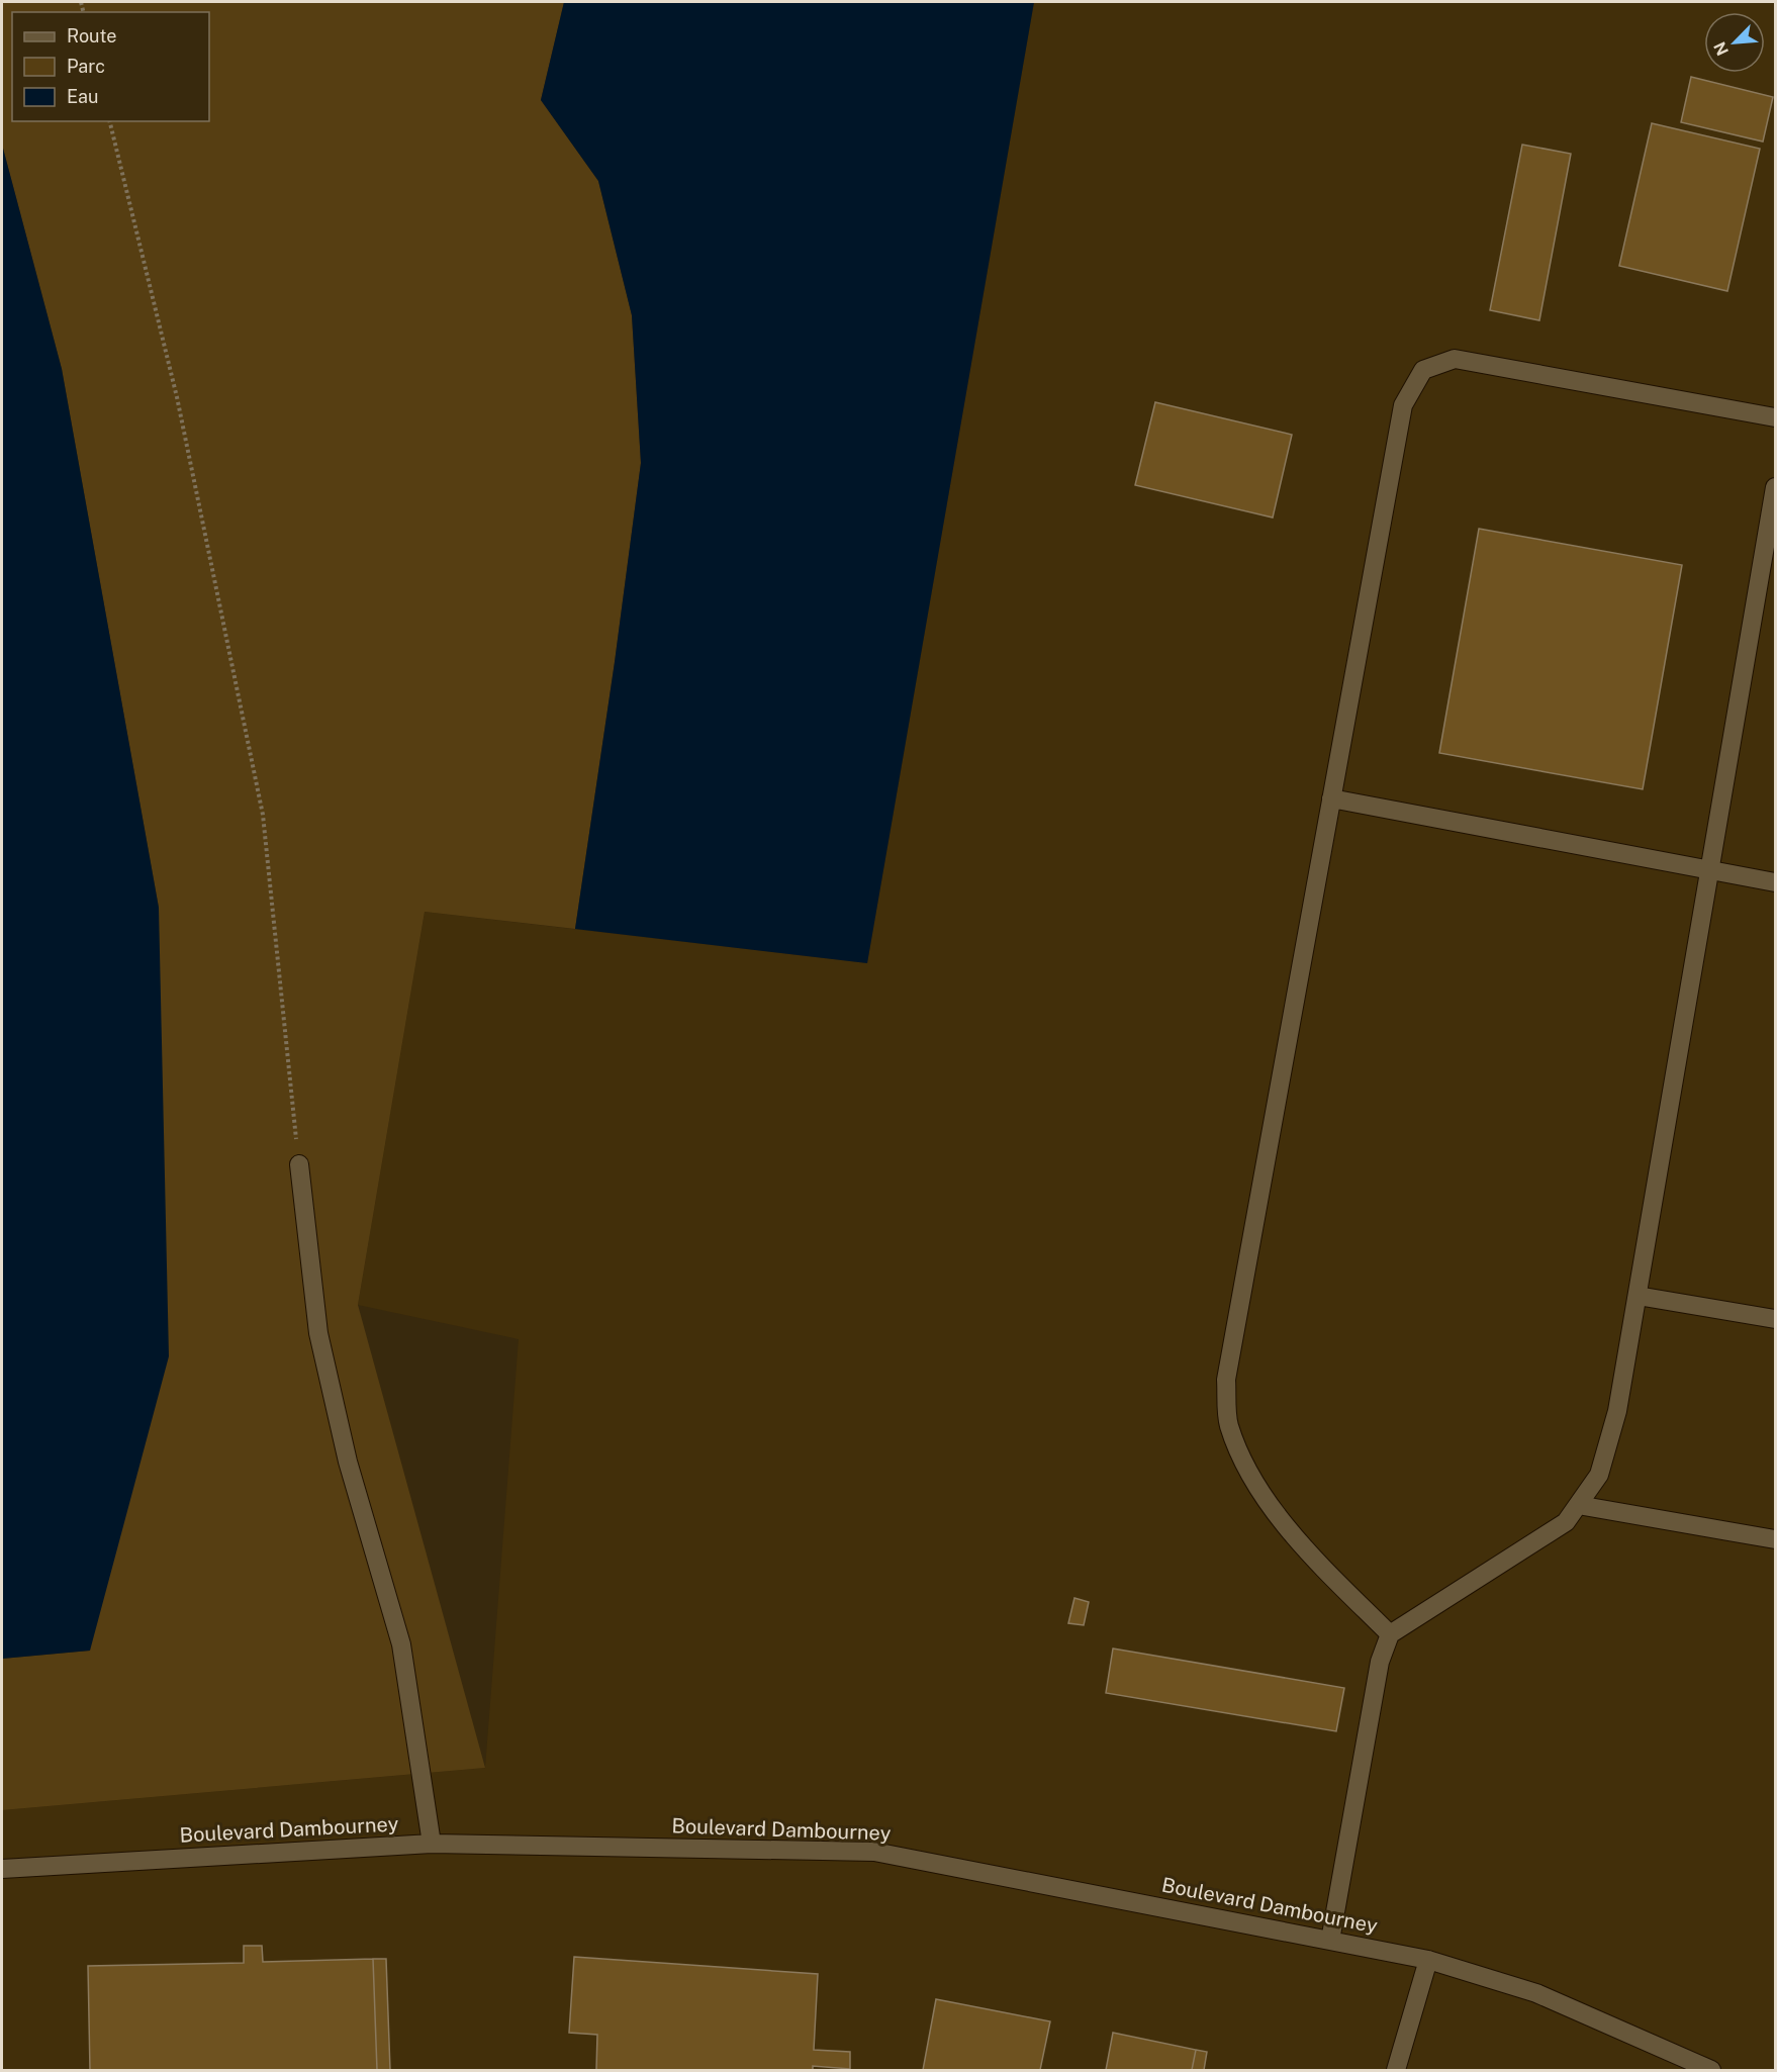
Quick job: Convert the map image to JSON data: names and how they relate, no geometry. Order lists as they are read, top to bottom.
{
  "streets": {
    "street": ["Boulevard Dambourney"]
  },
  "legend": ["Route", "Parc", "Eau"],
  "north": "bottom left"
}
